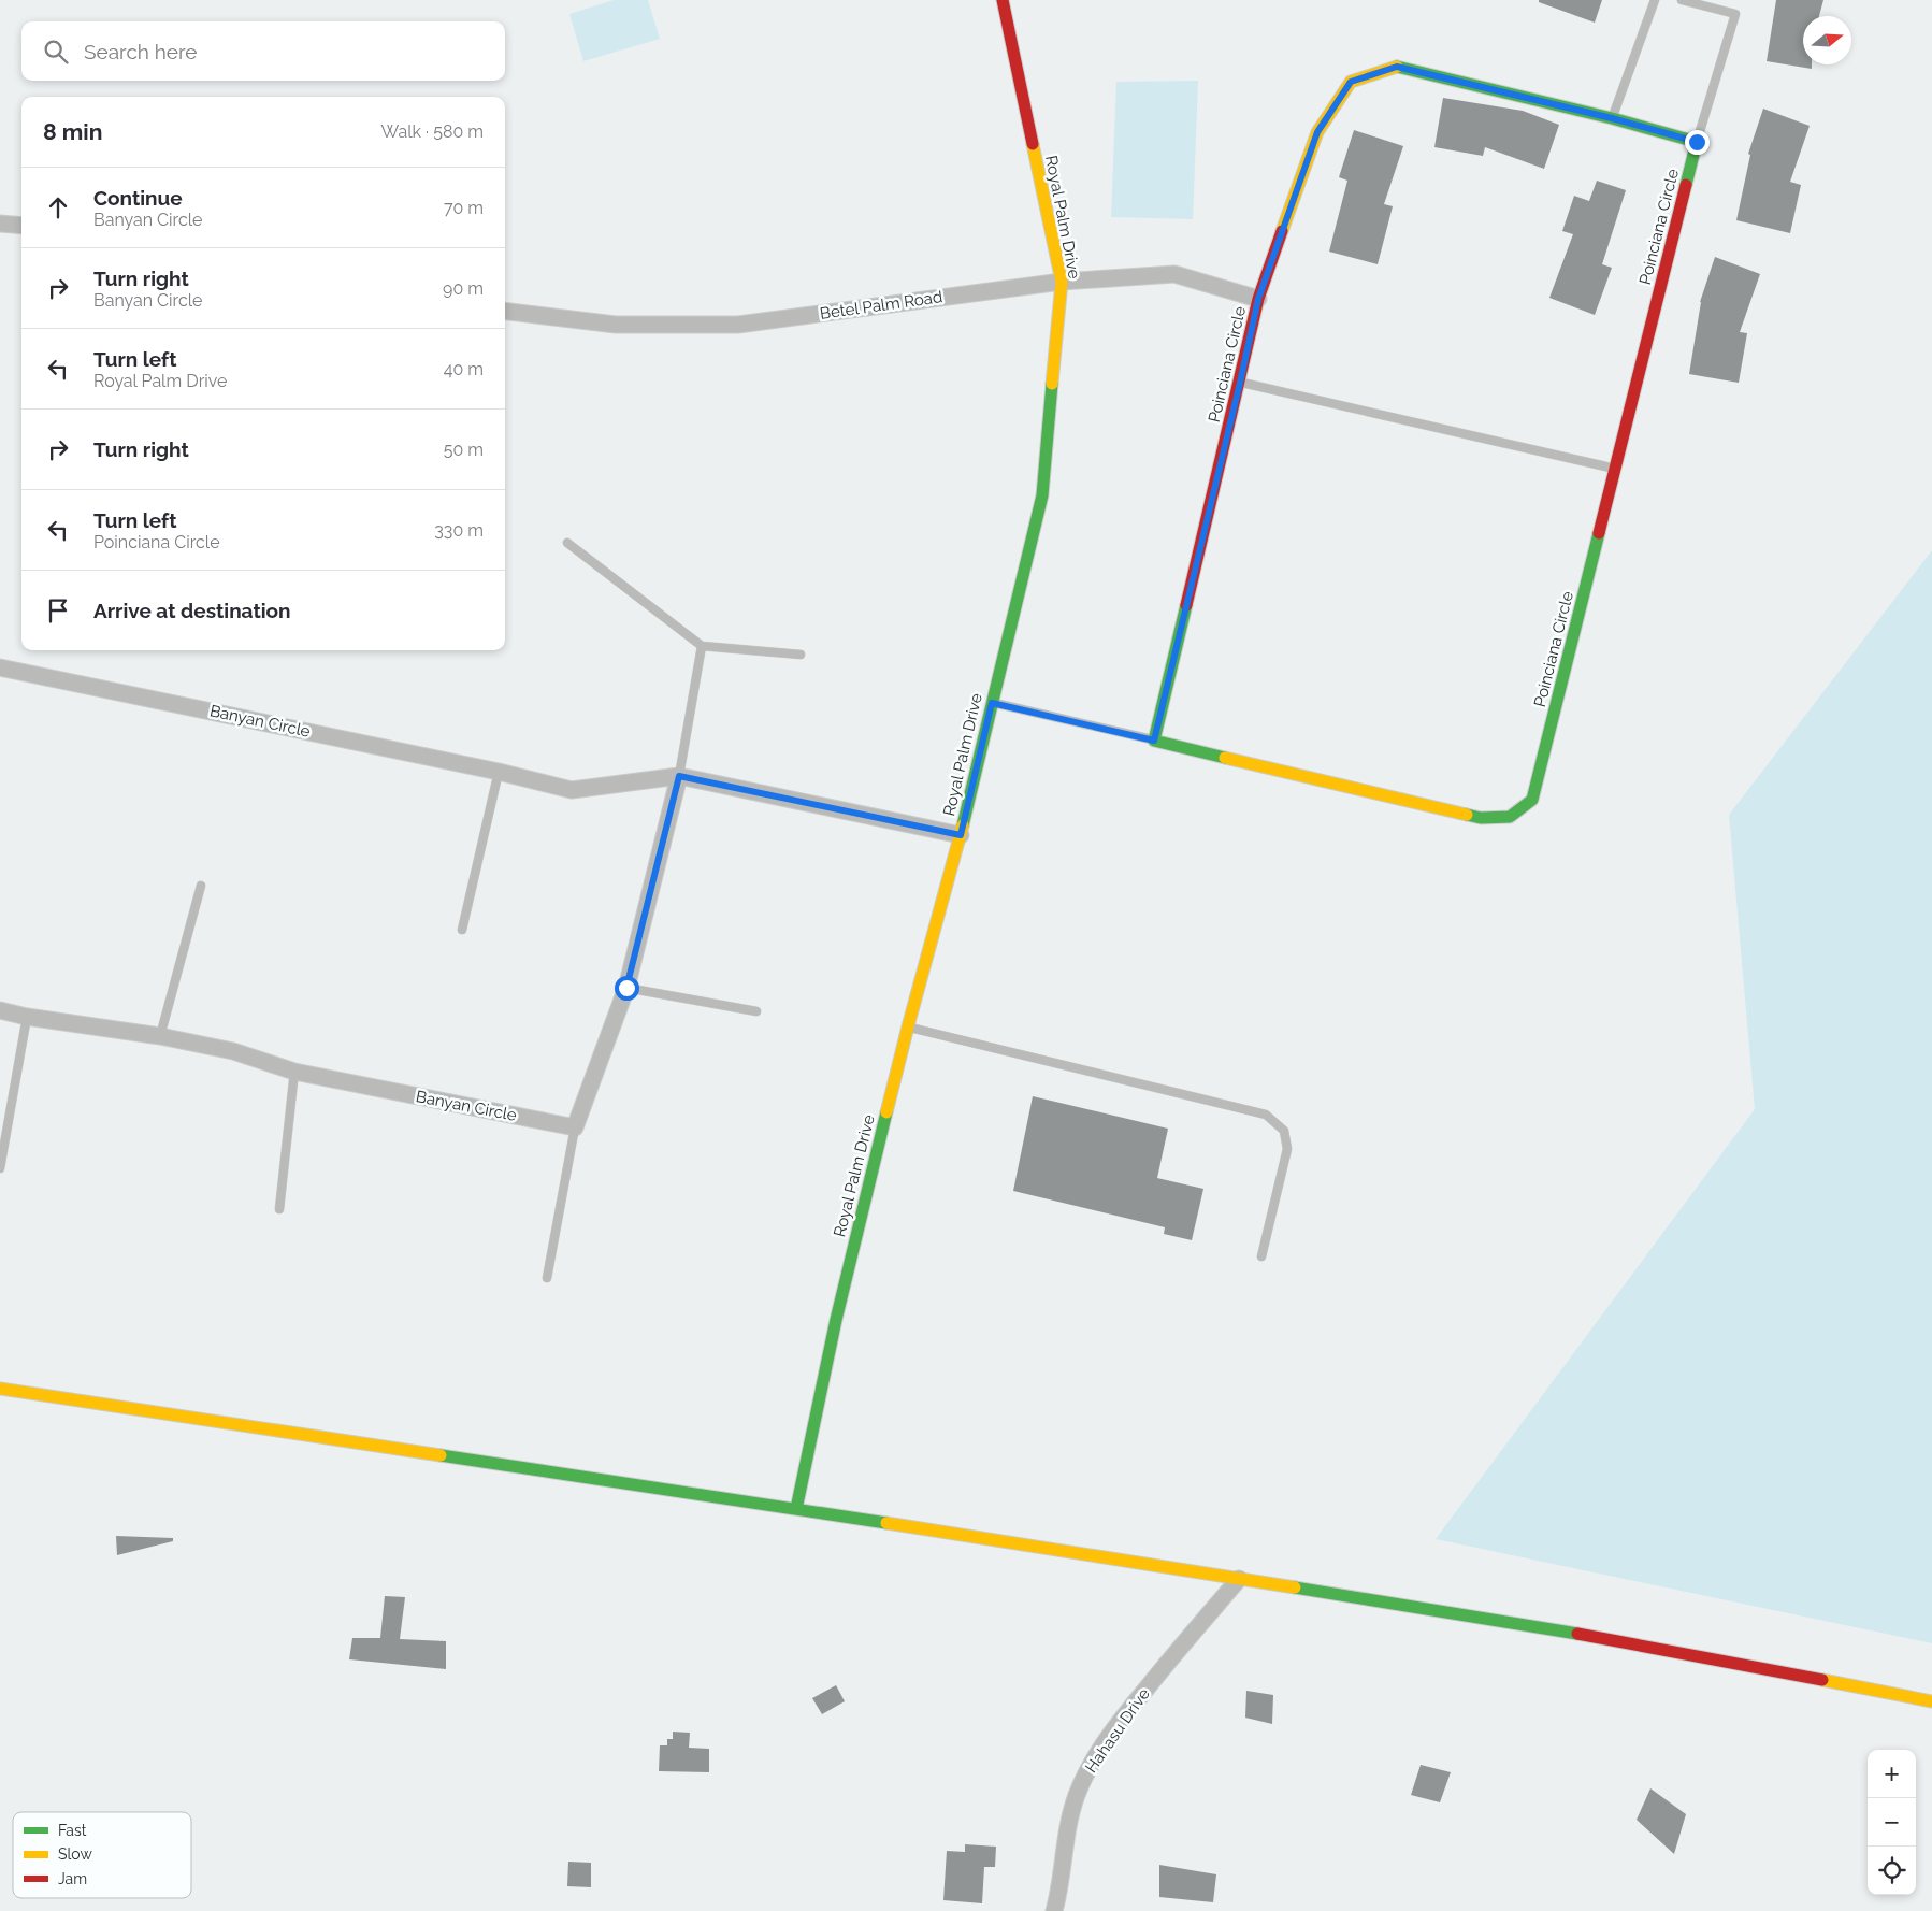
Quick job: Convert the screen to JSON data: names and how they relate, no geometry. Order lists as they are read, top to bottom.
{
  "streets": {
    "street": [
      "Royal Palm Drive",
      "Poinciana Circle",
      "Betel Palm Road",
      "Banyan Circle",
      "Hahasu Drive"
    ]
  },
  "crossings": [
    ["Royal Palm Drive", "Betel Palm Road"],
    ["Royal Palm Drive", "Banyan Circle"],
    ["Poinciana Circle", "Betel Palm Road"]
  ],
  "legend": ["Fast", "Slow", "Jam"],
  "north": "right",
  "page": {
    "search": "Search here",
    "heading": ["8 min", "Walk · 580 m"],
    "list": [
      ["Continue", "Banyan Circle", "70 m"],
      ["Turn right", "Banyan Circle", "90 m"],
      ["Turn left", "Royal Palm Drive", "40 m"],
      ["Turn right", "50 m"],
      ["Turn left", "Poinciana Circle", "330 m"],
      "Arrive at destination"
    ],
    "map_buttons": ["+", "−"]
  }
}
